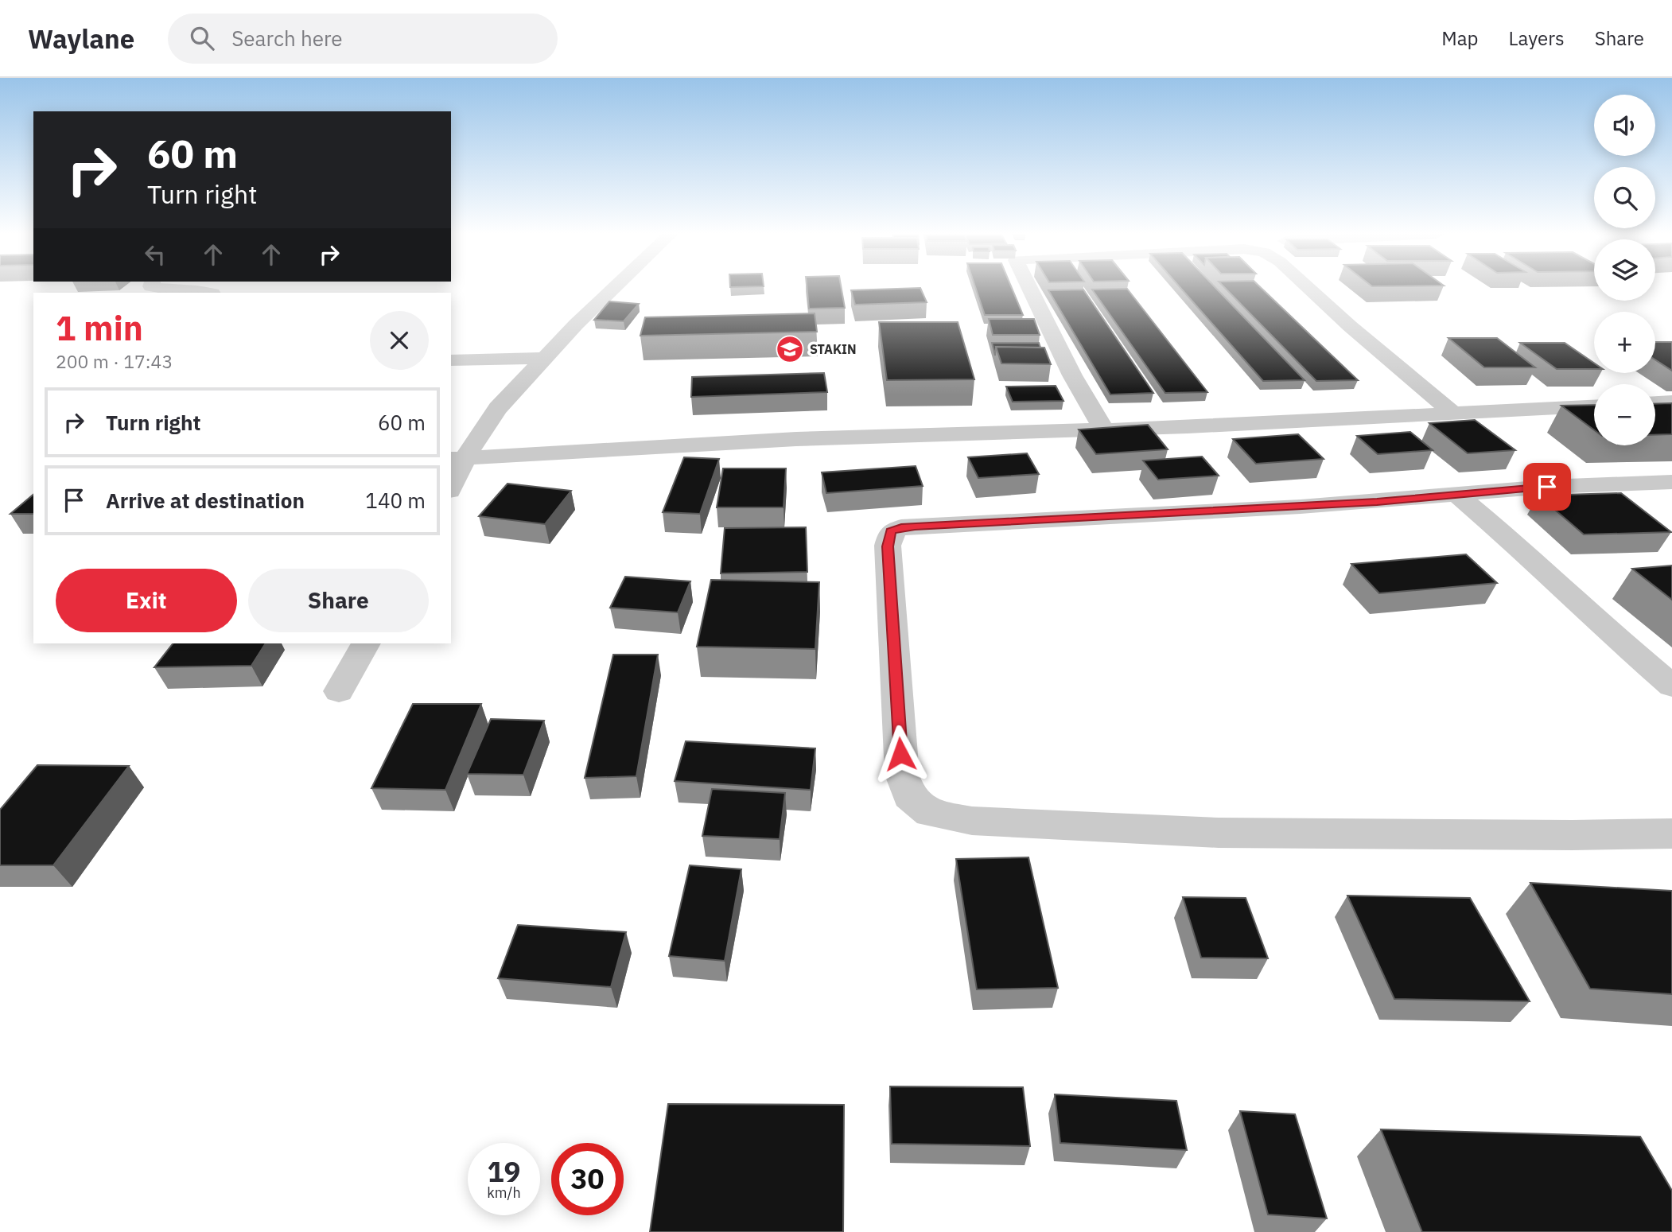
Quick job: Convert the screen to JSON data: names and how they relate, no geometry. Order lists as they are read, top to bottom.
{
  "places": {
    "school or university": ["STAKIN"]
  },
  "page": {
    "header": "Waylane",
    "search": "Search here",
    "nav": ["Map", "Layers", "Share"],
    "map_buttons": ["+", "−"],
    "turn": ["60 m", "Turn right"],
    "heading": ["1 min", "200 m · 17:43"],
    "list": [
      {
        "name": "Turn right",
        "value": "60 m"
      },
      {
        "name": "Arrive at destination",
        "value": "140 m"
      }
    ],
    "buttons": ["Exit", "Share"],
    "speed": "19 km/h",
    "limit": "30"
  }
}
